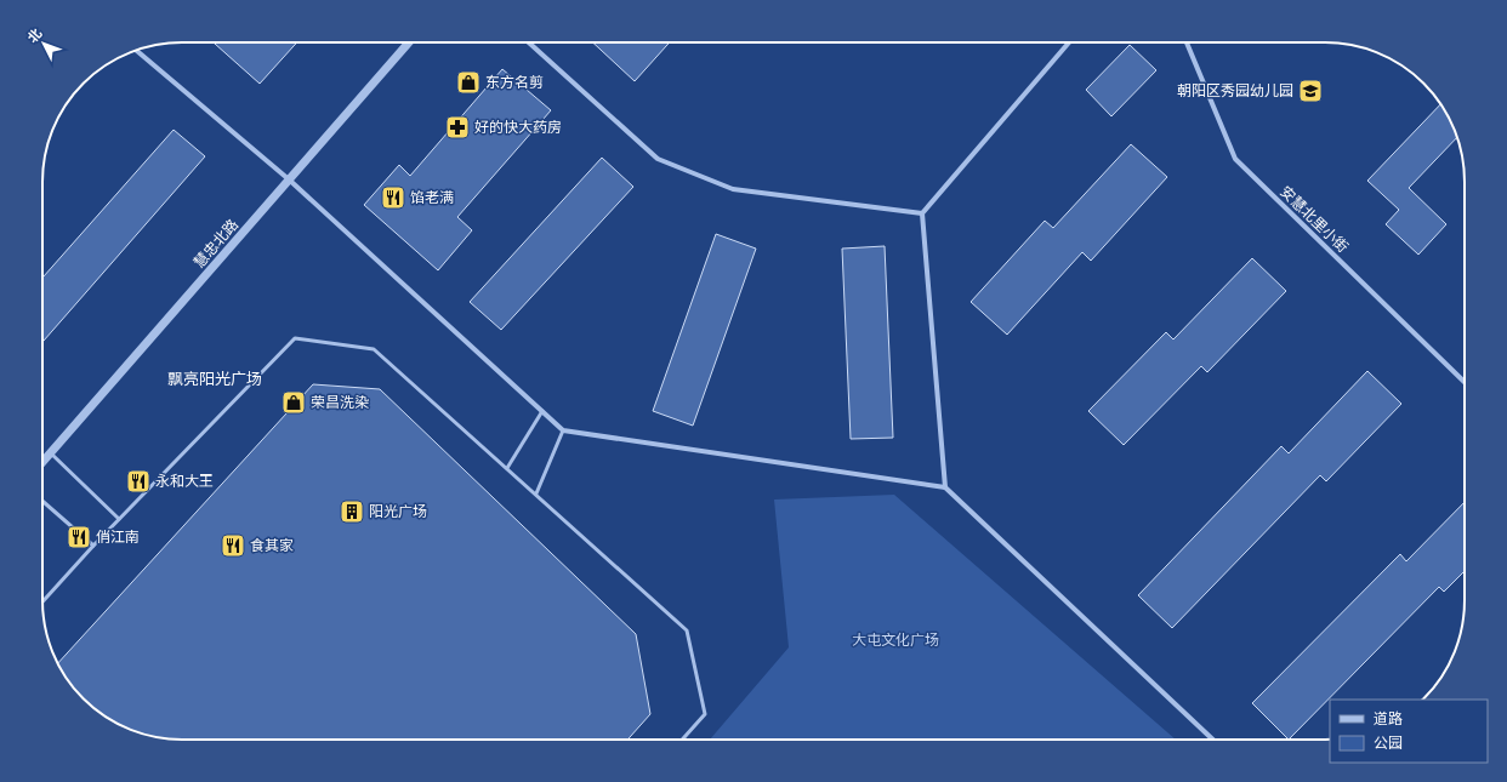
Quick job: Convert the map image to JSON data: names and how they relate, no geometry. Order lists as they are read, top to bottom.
{
  "streets": {
    "street": ["安慧北里小街", "慧忠北路"]
  },
  "districts": ["飘亮阳光广场"],
  "parks": ["大屯文化广场"],
  "places": {
    "shop": ["东方名剪", "荣昌洗染"],
    "school or university": ["朝阳区秀园幼儿园"],
    "pharmacy": ["好的快大药房"],
    "restaurant": [
      "馅老满",
      "永和大王",
      "俏江南",
      "食其家"
    ],
    "building": ["阳光广场"]
  },
  "legend": ["道路", "公园"],
  "north": "top left"
}
